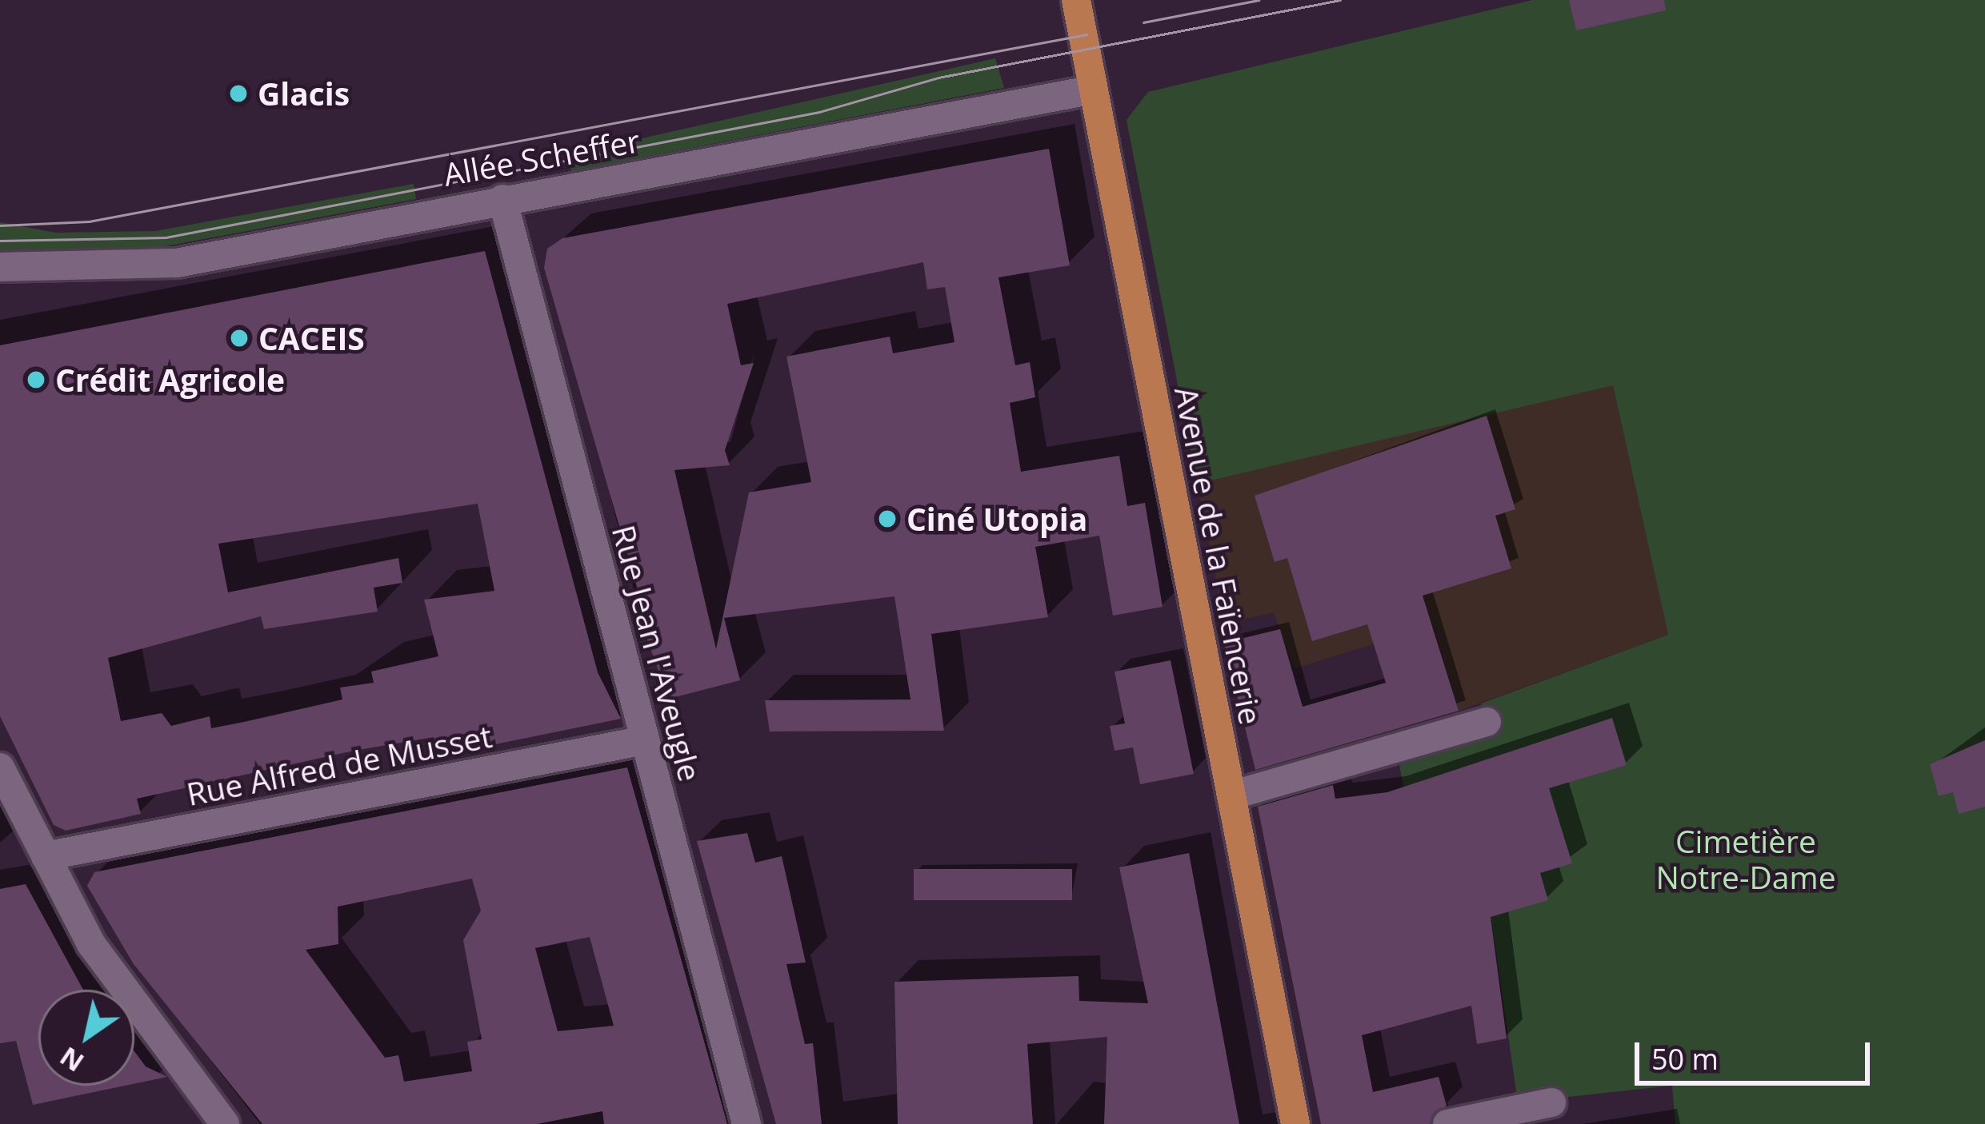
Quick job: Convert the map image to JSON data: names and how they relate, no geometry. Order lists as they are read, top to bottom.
{
  "streets": {
    "main road": ["Avenue de la Faïencerie"],
    "street": ["Allée Scheffer", "Rue Jean l'Aveugle", "Rue Alfred de Musset"]
  },
  "crossings": [
    ["Allée Scheffer", "Avenue de la Faïencerie"],
    ["Allée Scheffer", "Rue Jean l'Aveugle"],
    ["Rue Jean l'Aveugle", "Rue Alfred de Musset"]
  ],
  "parks": ["Cimetière Notre-Dame"],
  "places": [
    "Glacis",
    "CACEIS",
    "Crédit Agricole",
    "Ciné Utopia"
  ],
  "scale_bar": "50 m",
  "north": "bottom left"
}
